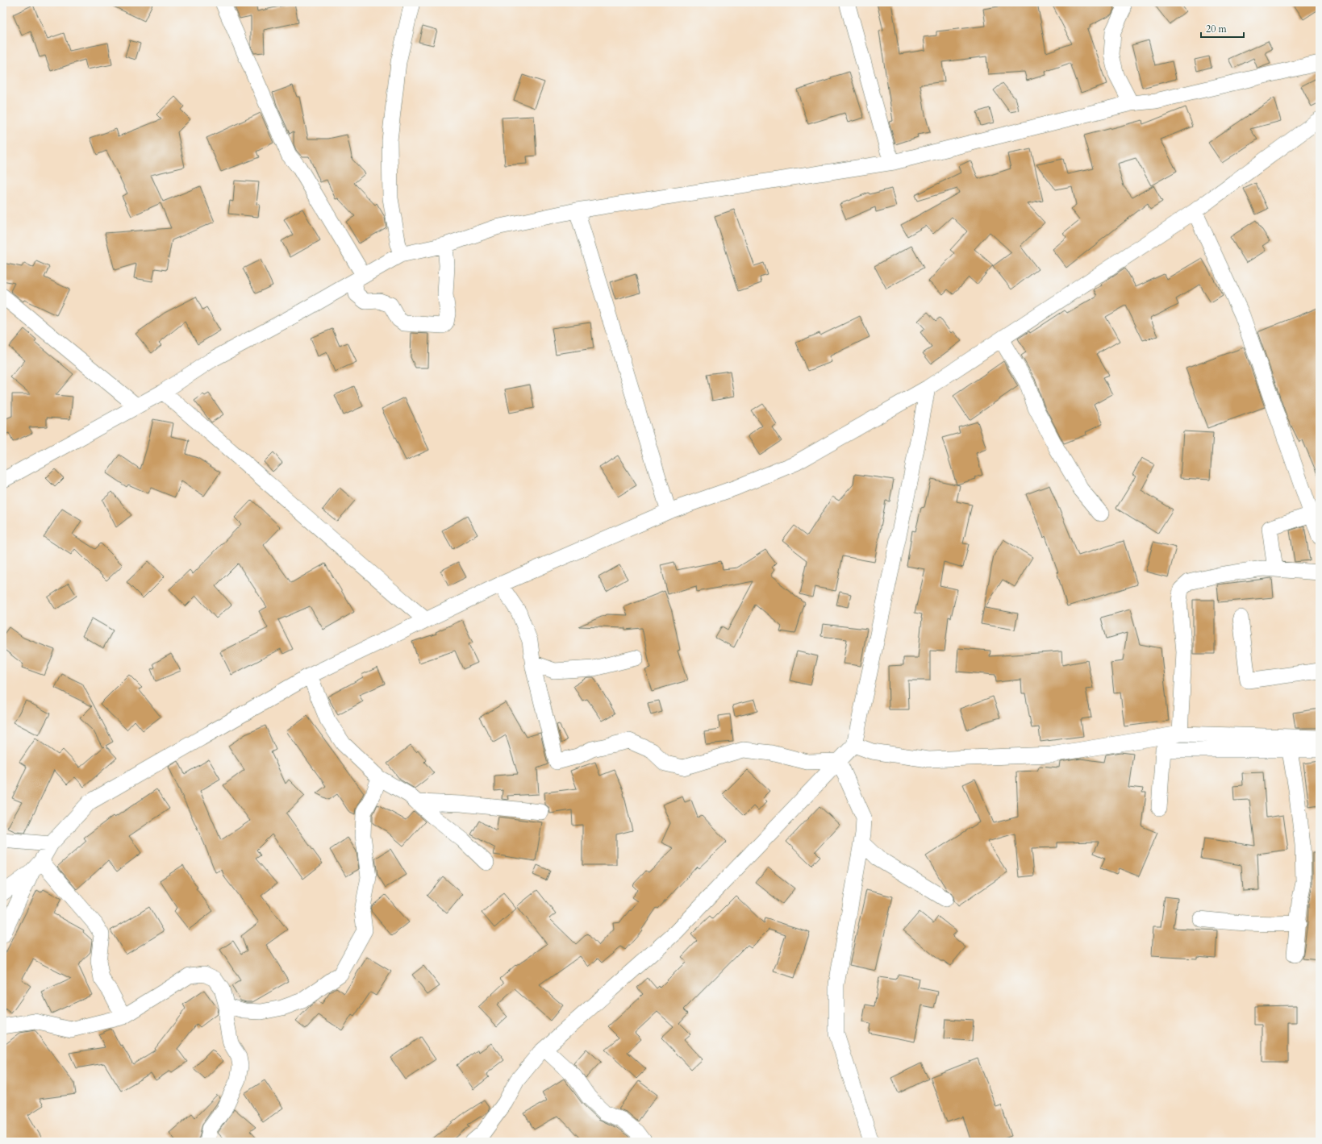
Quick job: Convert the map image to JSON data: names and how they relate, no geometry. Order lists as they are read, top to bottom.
{
  "scale_bar": "20 m"
}
